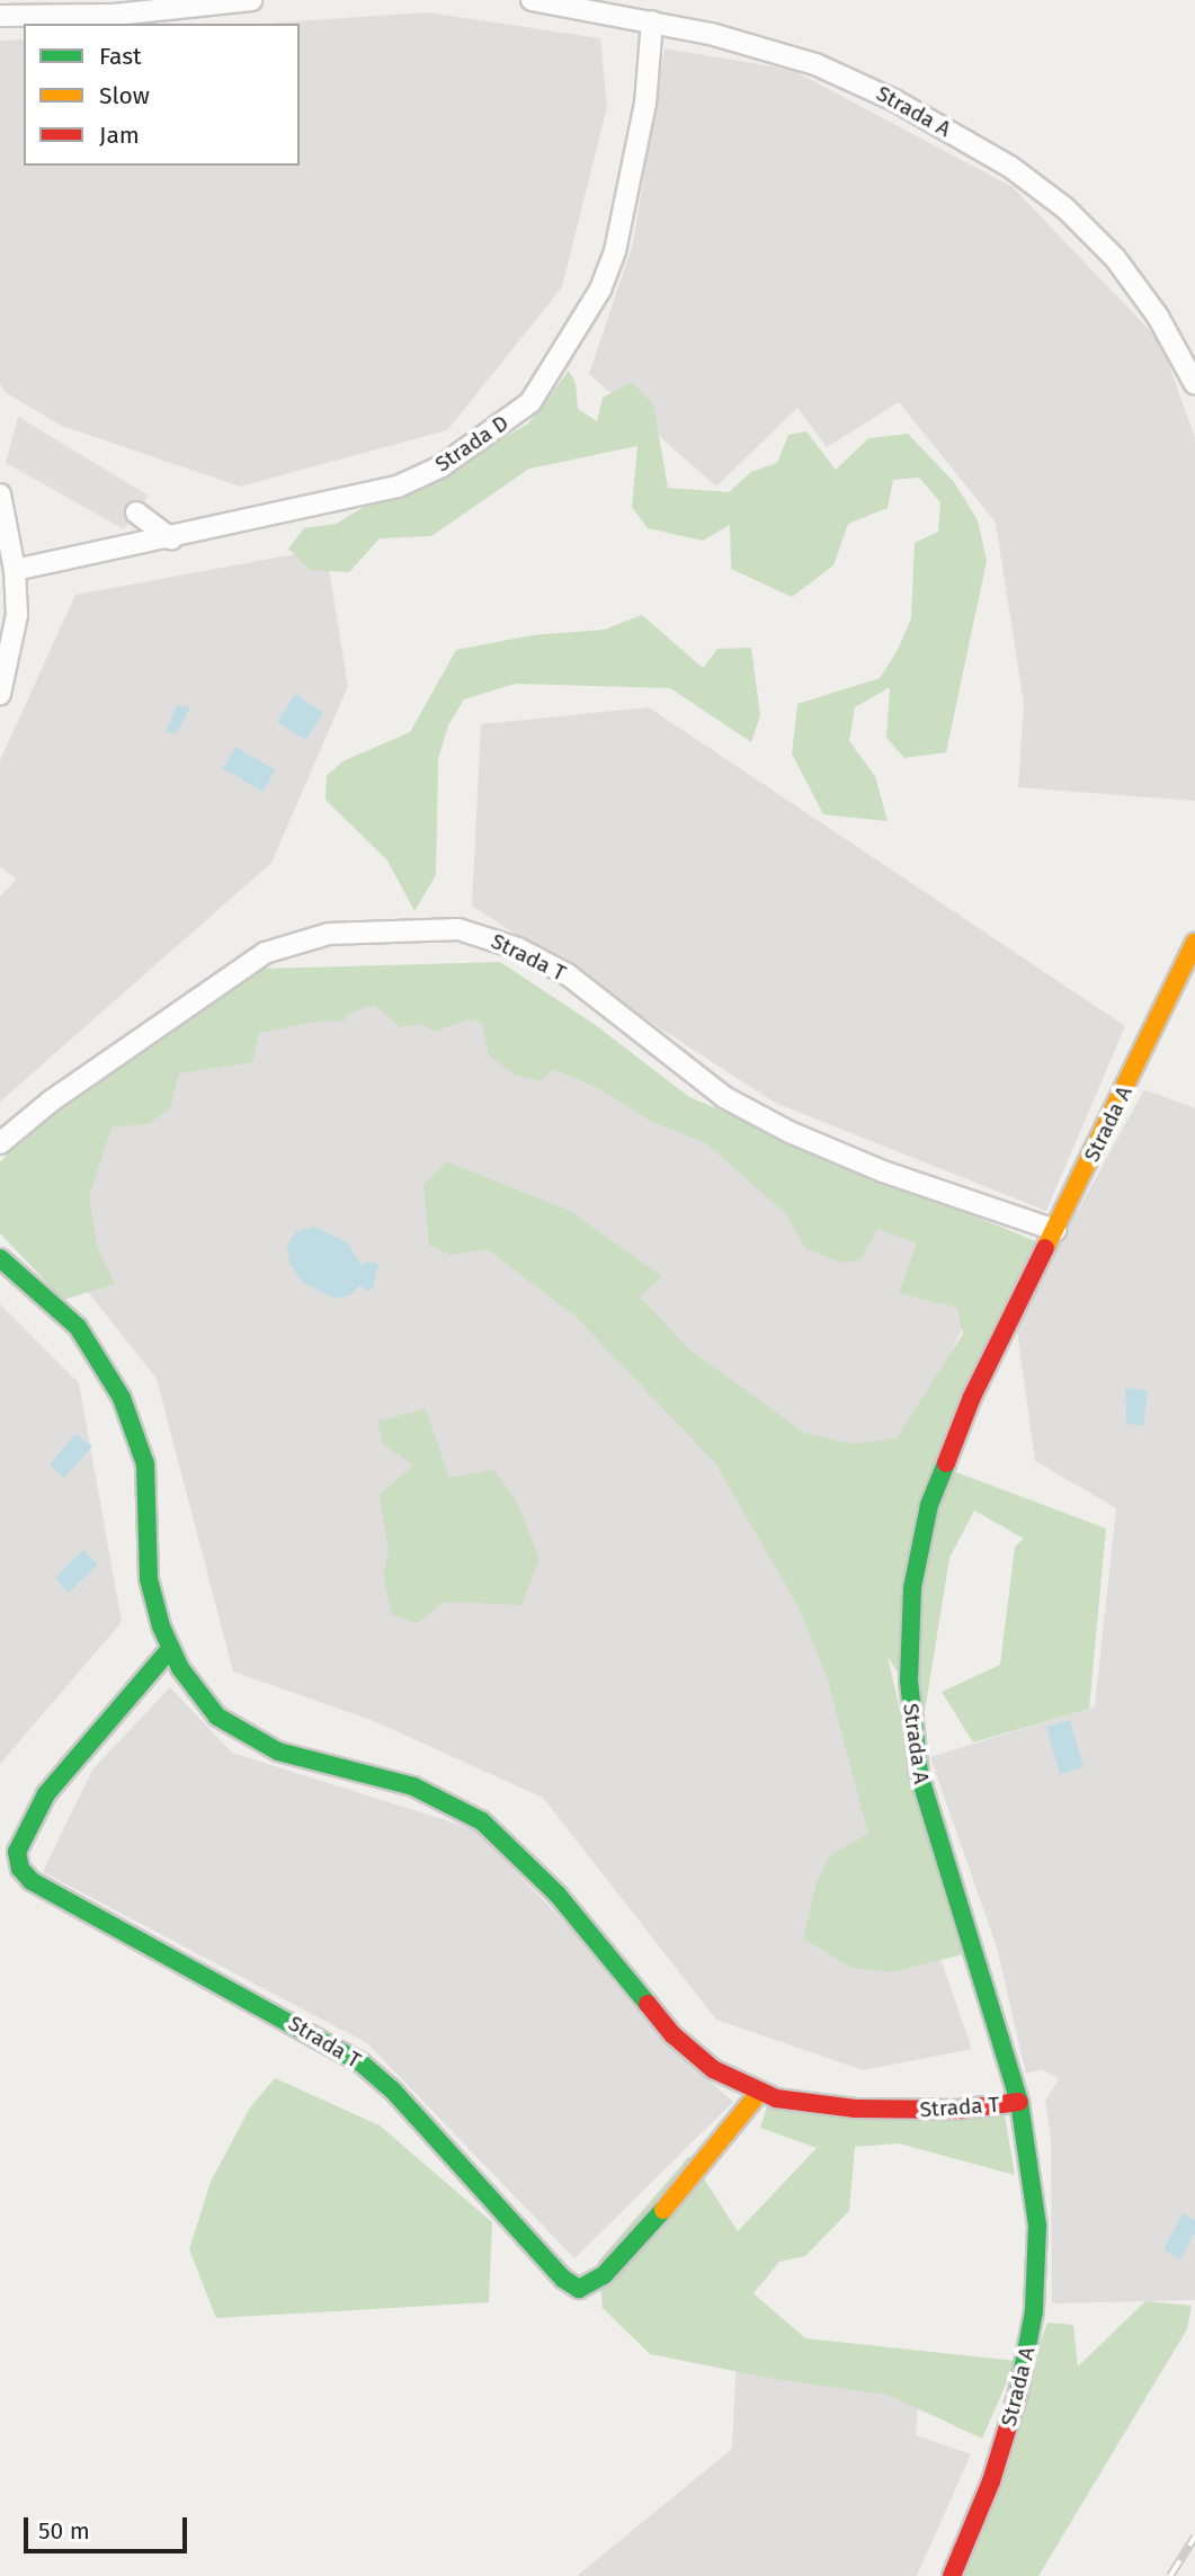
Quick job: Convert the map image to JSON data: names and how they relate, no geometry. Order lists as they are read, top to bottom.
{
  "streets": {
    "street": ["Strada A", "Strada D", "Strada T"]
  },
  "crossings": [
    ["Strada A", "Strada D"],
    ["Strada A", "Strada T"]
  ],
  "legend": ["Fast", "Slow", "Jam"],
  "scale_bar": "50 m"
}
